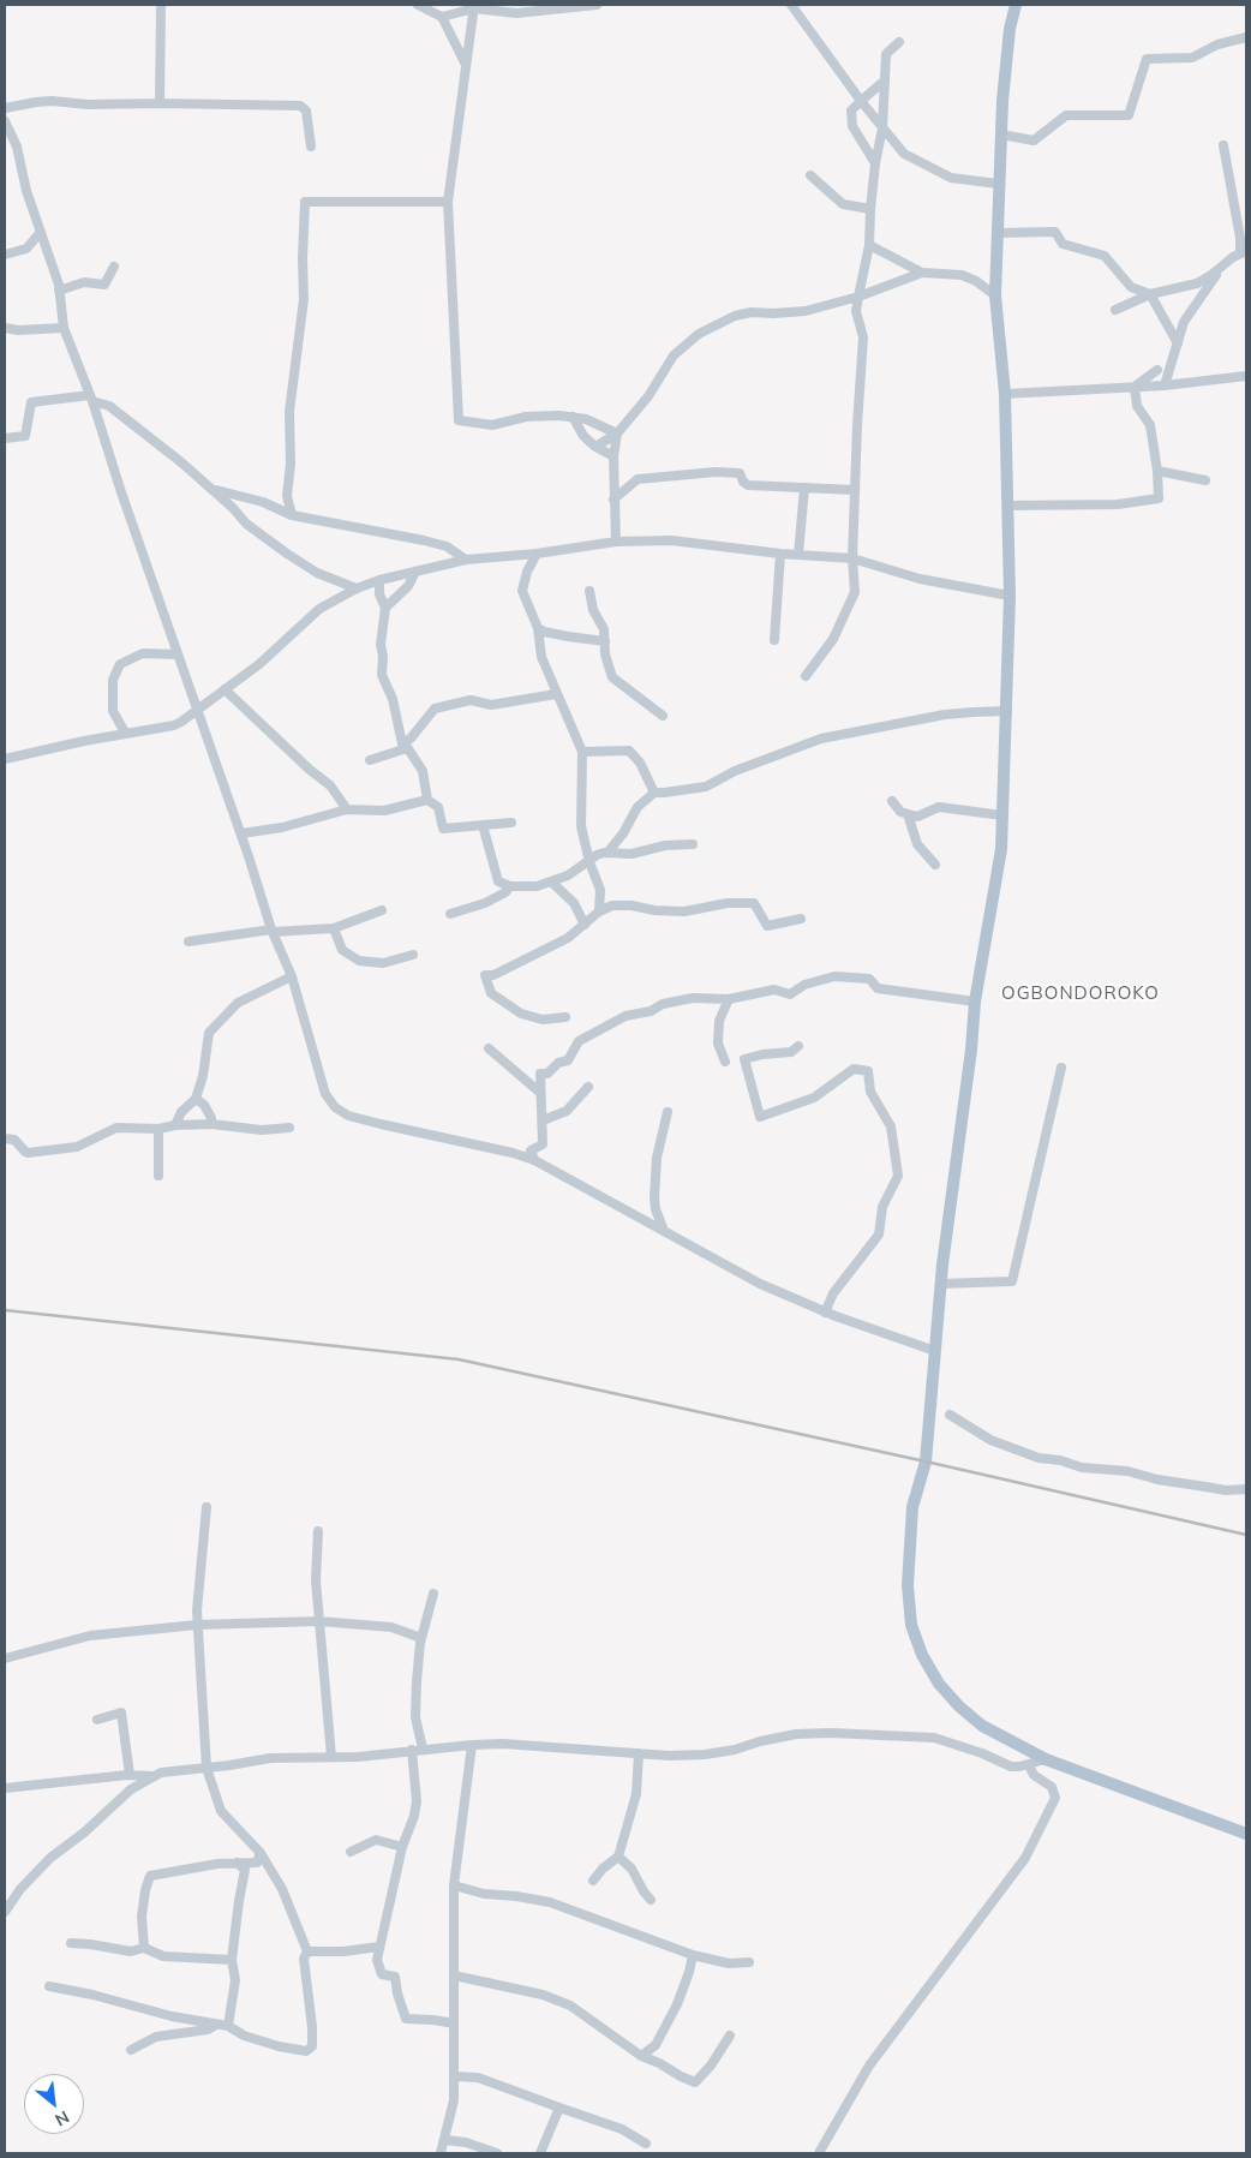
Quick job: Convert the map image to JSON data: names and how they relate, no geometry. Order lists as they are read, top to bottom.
{
  "districts": ["OGBONDOROKO"],
  "north": "bottom right"
}
